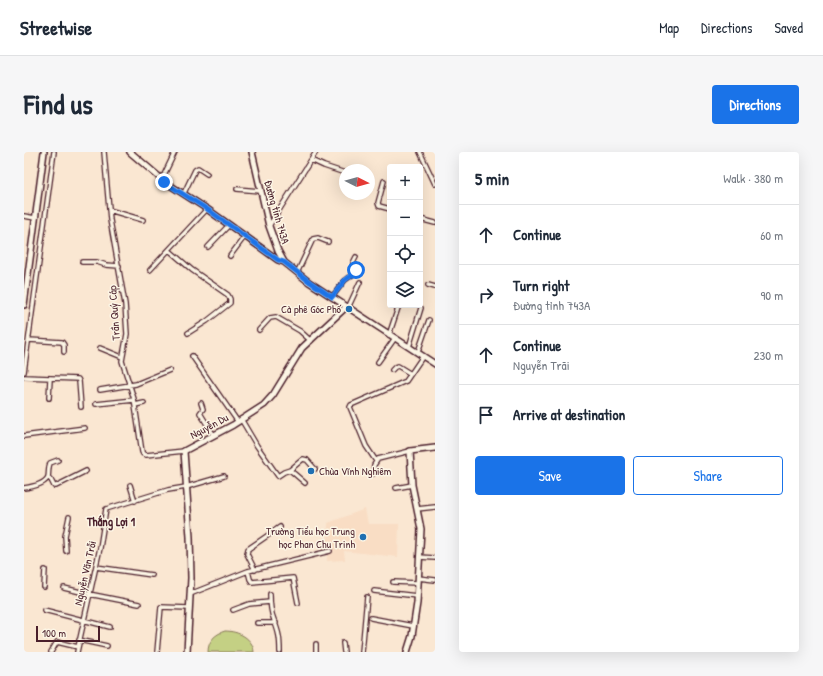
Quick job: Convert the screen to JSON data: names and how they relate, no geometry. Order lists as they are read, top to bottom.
{
  "streets": {
    "street": [
      "Đường tỉnh 743A",
      "Trần Quý Cáp",
      "Nguyễn Du",
      "Nguyễn Văn Trỗi"
    ]
  },
  "crossings": [
    ["Đường tỉnh 743A", "Nguyễn Du"],
    ["Trần Quý Cáp", "Nguyễn Du"],
    ["Nguyễn Du", "Nguyễn Văn Trỗi"]
  ],
  "districts": ["Thắng Lợi 1"],
  "places": ["Cà phê Góc Phố", "Chùa Vĩnh Nghiêm", "Trường Tiểu học Trung học Phan Chu Trinh"],
  "scale_bar": "100 m",
  "north": "right",
  "page": {
    "header": "Streetwise",
    "nav": ["Map", "Directions", "Saved"],
    "title": "Find us",
    "buttons": [
      "Directions",
      ["Save", "Share"]
    ],
    "heading": ["5 min", "Walk · 380 m"],
    "map_buttons": ["+", "−"],
    "list": [
      ["Continue", "60 m"],
      ["Turn right", "Đường tỉnh 743A", "90 m"],
      ["Continue", "Nguyễn Trãi", "230 m"],
      "Arrive at destination"
    ],
    "scale": "100 m"
  }
}
